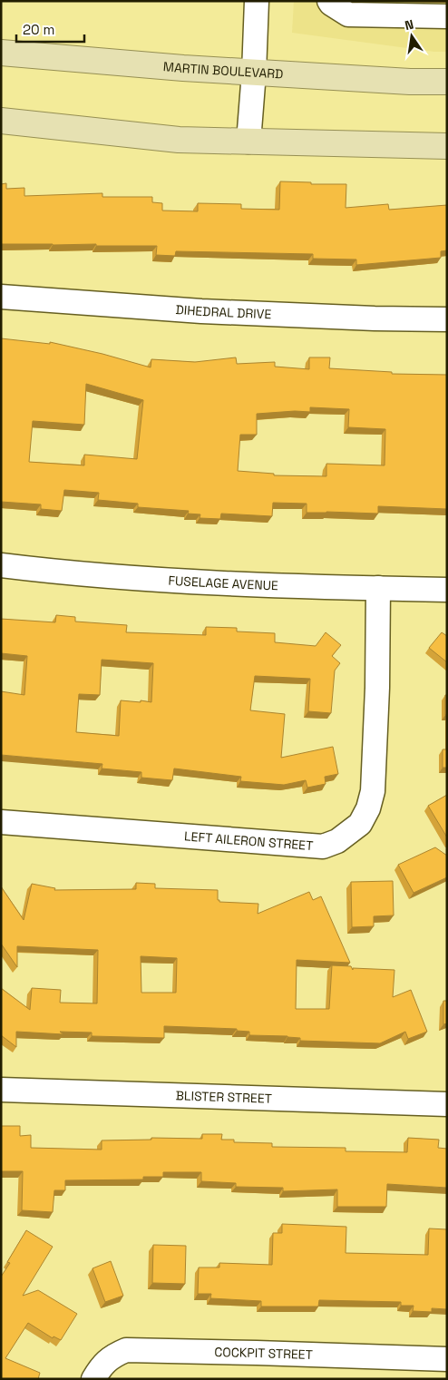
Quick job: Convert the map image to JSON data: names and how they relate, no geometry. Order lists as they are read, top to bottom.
{
  "streets": {
    "main road": ["MARTIN BOULEVARD"],
    "street": [
      "DIHEDRAL DRIVE",
      "FUSELAGE AVENUE",
      "LEFT AILERON STREET",
      "BLISTER STREET",
      "COCKPIT STREET"
    ]
  },
  "crossings": [
    ["FUSELAGE AVENUE", "LEFT AILERON STREET"]
  ],
  "scale_bar": "20 m",
  "north": "top"
}
